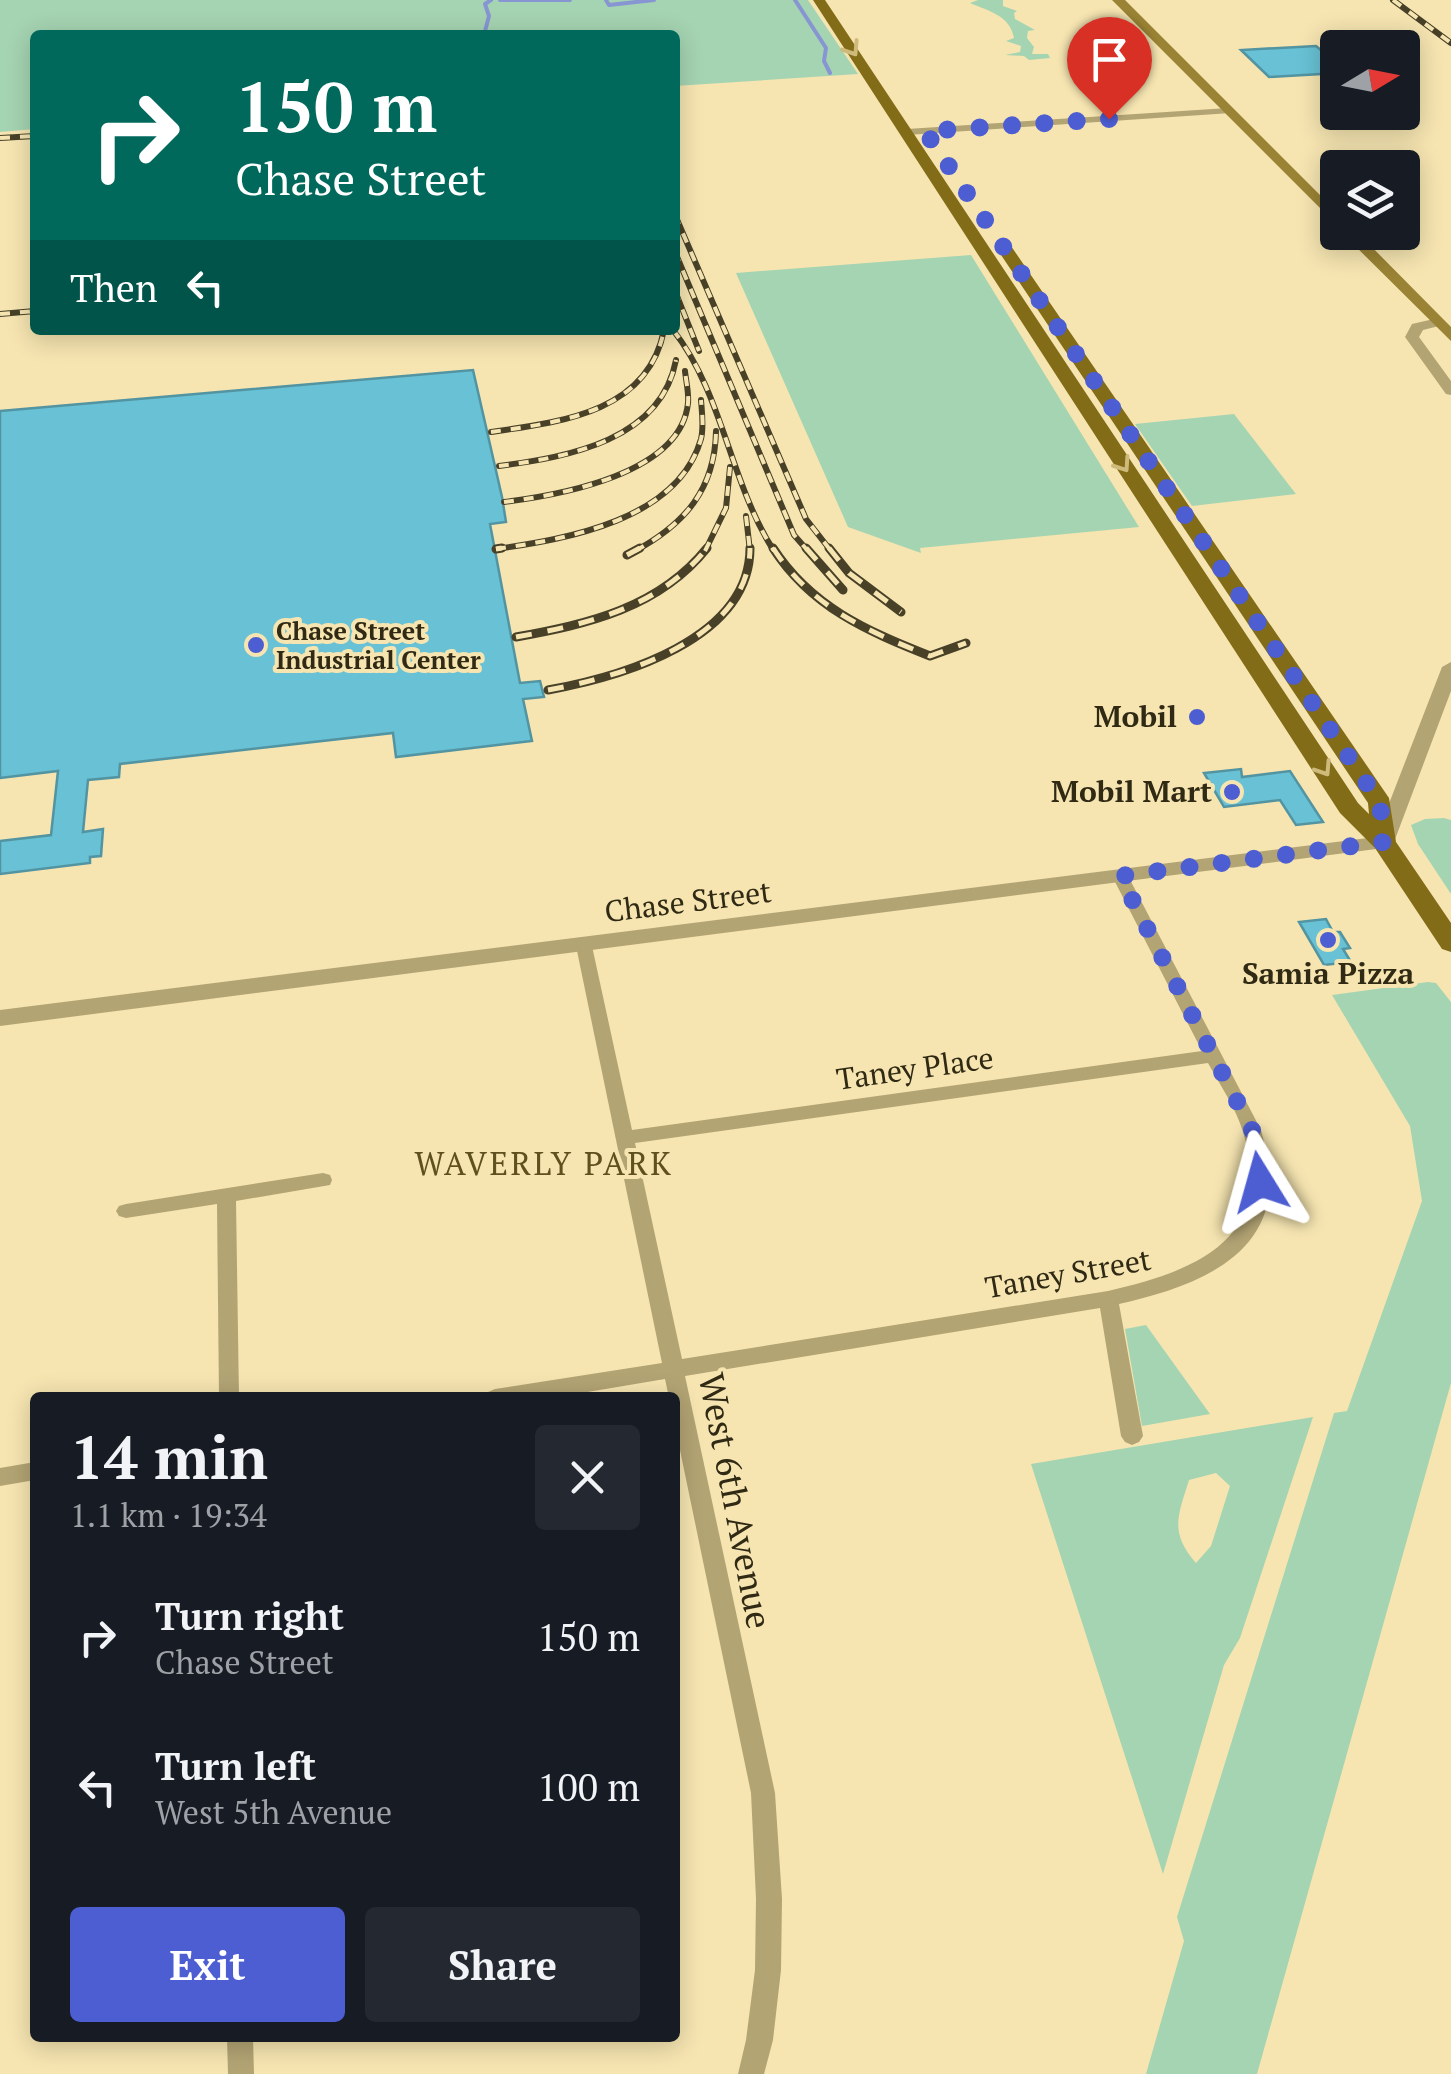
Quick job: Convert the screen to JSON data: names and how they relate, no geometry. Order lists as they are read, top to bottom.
{
  "streets": {
    "street": [
      "Chase Street",
      "Taney Place",
      "Taney Street",
      "West 6th Avenue"
    ]
  },
  "crossings": [
    ["Chase Street", "Taney Street"],
    ["Chase Street", "West 6th Avenue"],
    ["Taney Place", "Taney Street"],
    ["Taney Place", "West 6th Avenue"],
    ["Taney Street", "West 6th Avenue"]
  ],
  "districts": ["WAVERLY PARK"],
  "places": [
    "Chase Street Industrial Center",
    "Mobil",
    "Mobil Mart",
    "Samia Pizza"
  ],
  "north": "right",
  "page": {
    "turn": ["150 m", "Chase Street"],
    "then": "Then",
    "heading": ["14 min", "1.1 km · 19:34"],
    "list": [
      {
        "name": "Turn right",
        "note": "Chase Street",
        "value": "150 m"
      },
      {
        "name": "Turn left",
        "note": "West 5th Avenue",
        "value": "100 m"
      }
    ],
    "buttons": ["Exit", "Share"]
  }
}
